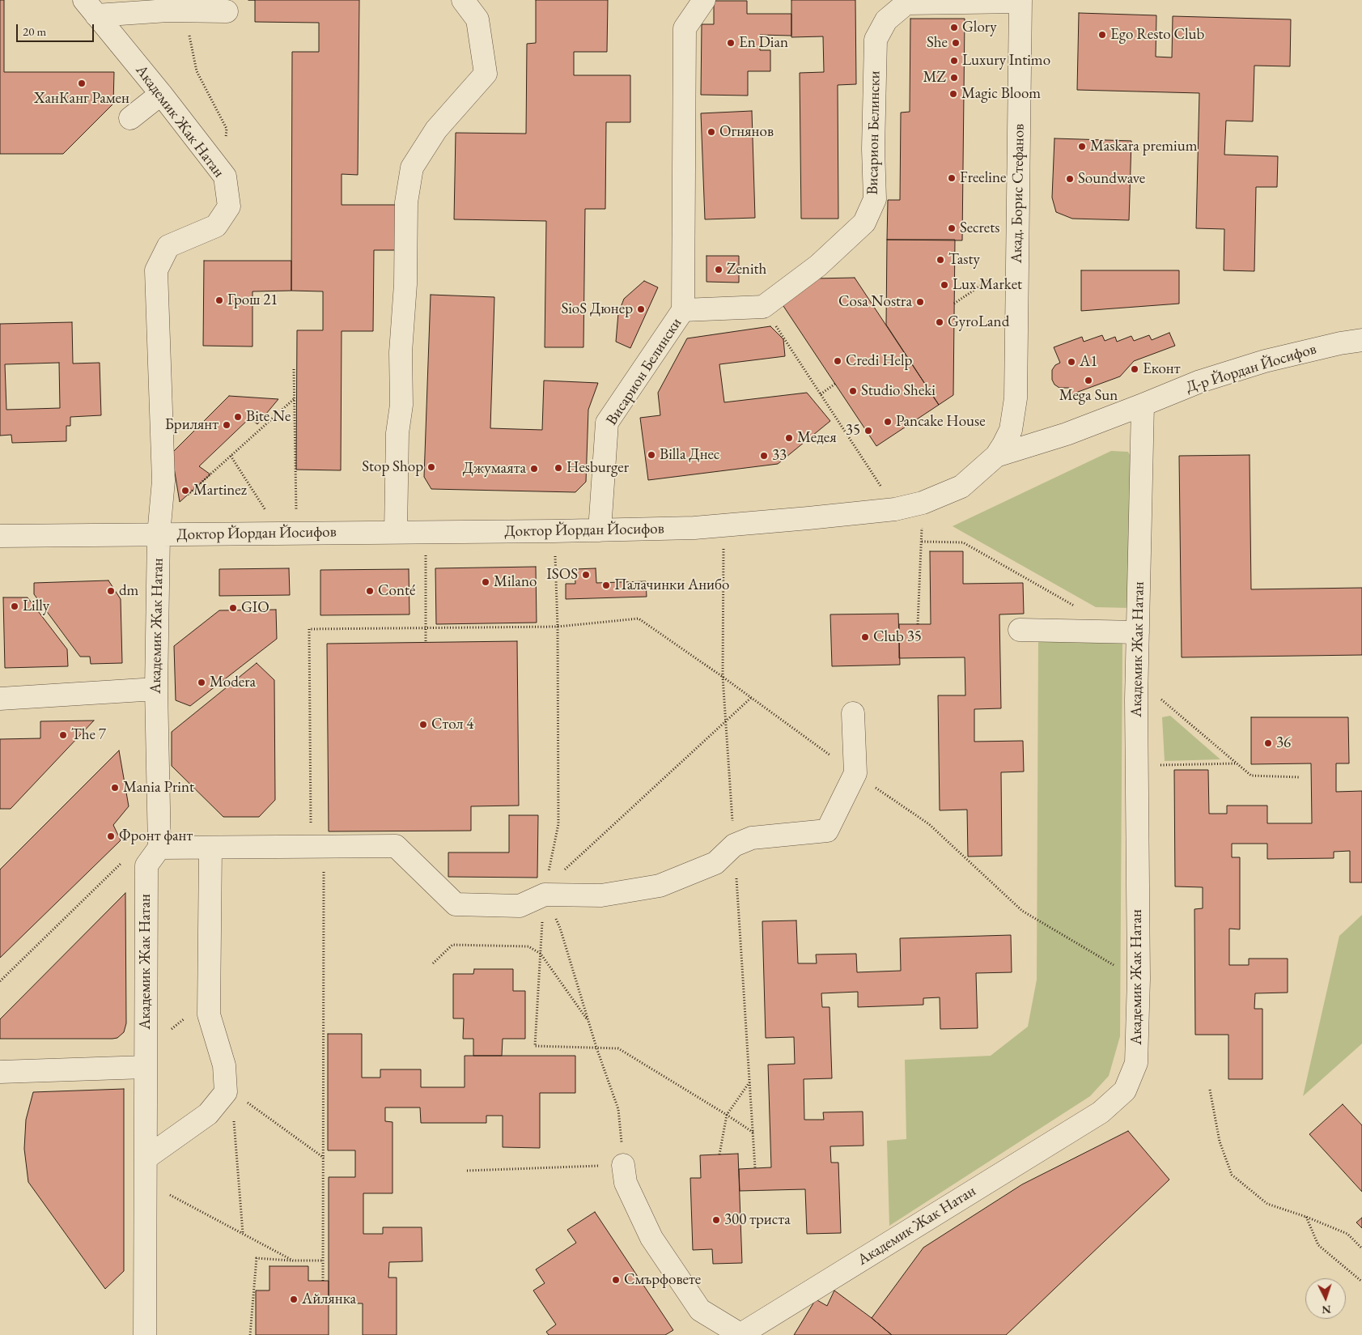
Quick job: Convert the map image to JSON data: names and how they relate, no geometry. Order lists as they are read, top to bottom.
{
  "streets": {
    "street": [
      "Академик Жак Натан",
      "Висарион Белински",
      "Акад. Борис Стефанов",
      "Д-р Йордан Йосифов",
      "Доктор Йордан Йосифов"
    ]
  },
  "crossings": [
    ["Академик Жак Натан", "Д-р Йордан Йосифов"],
    ["Академик Жак Натан", "Доктор Йордан Йосифов"],
    ["Висарион Белински", "Акад. Борис Стефанов"],
    ["Висарион Белински", "Доктор Йордан Йосифов"],
    ["Акад. Борис Стефанов", "Доктор Йордан Йосифов"],
    ["Д-р Йордан Йосифов", "Доктор Йордан Йосифов"]
  ],
  "places": [
    "Glory",
    "Ego Resto Club",
    "En Dian",
    "She",
    "Luxury Intimo",
    "MZ",
    "ХанКанг Рамен",
    "Magic Bloom",
    "Огнянов",
    "Maskara premium",
    "Freeline",
    "Soundwave",
    "Secrets",
    "Tasty",
    "Zenith",
    "Lux Market",
    "Грош 21",
    "Cosa Nostra",
    "SioS Дюнер",
    "GyroLand",
    "Credi Help",
    "A1",
    "Еконт",
    "Mega Sun",
    "Studio Sheki",
    "Bite Ne",
    "Pancake House",
    "Брилянт",
    "35",
    "Медея",
    "Billa Днес",
    "33",
    "Stop Shop",
    "Hesburger",
    "Джумаята",
    "Martinez",
    "ISOS",
    "Milano",
    "Палачинки Анибо",
    "dm",
    "Conté",
    "Lilly",
    "GIO",
    "Club 35",
    "Modera",
    "Стол 4",
    "The 7",
    "36",
    "Mania Print",
    "Фронт фант",
    "300 триста",
    "Смърфовете",
    "Айлянка"
  ],
  "scale_bar": "20 m",
  "north": "bottom"
}
